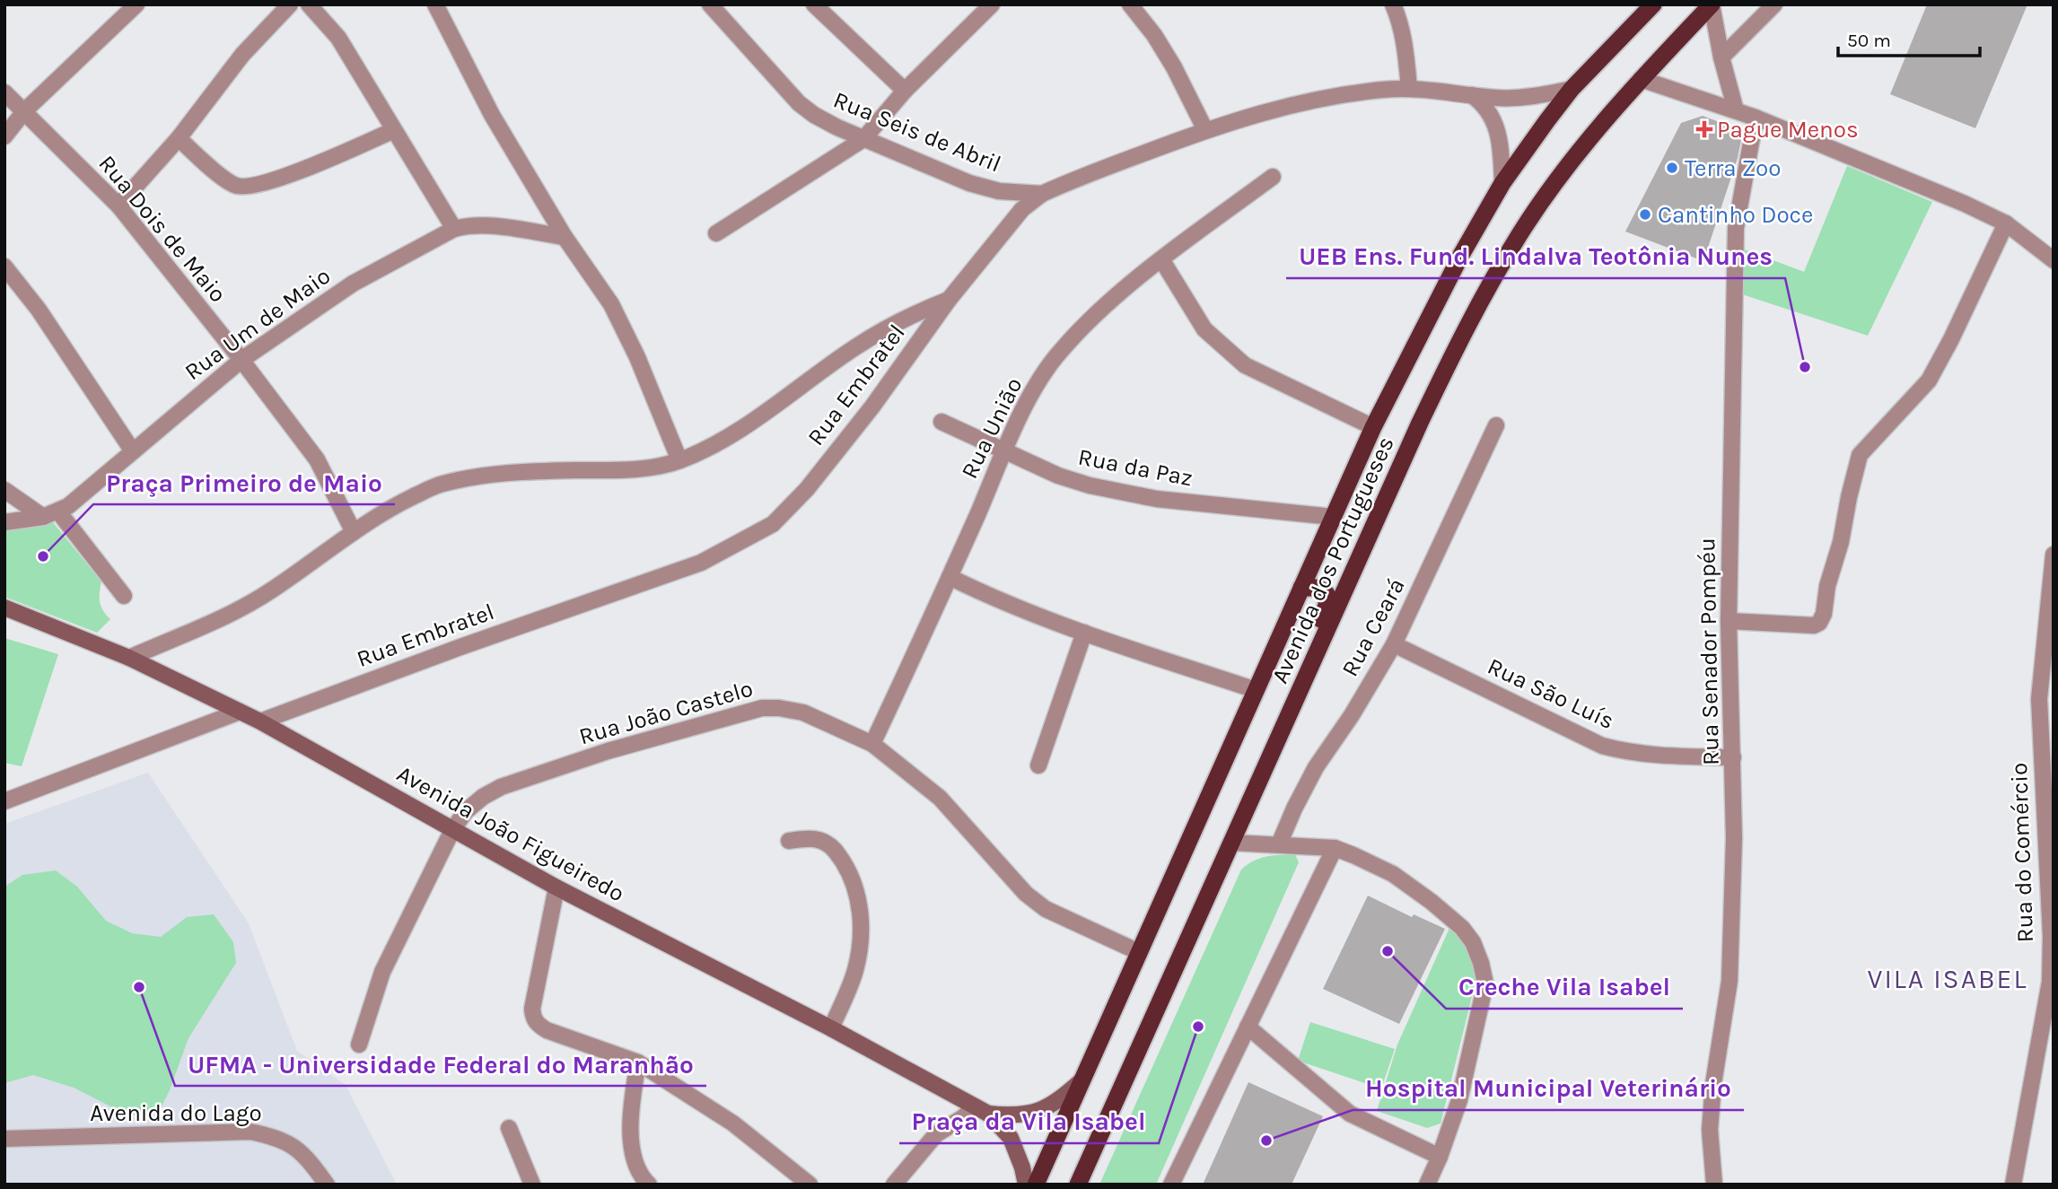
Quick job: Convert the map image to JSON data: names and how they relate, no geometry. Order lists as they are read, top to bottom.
{
  "streets": {
    "highway": ["Avenida dos Portugueses"],
    "main road": ["Avenida João Figueiredo"],
    "street": [
      "Rua Seis de Abril",
      "Rua Dois de Maio",
      "Rua Um de Maio",
      "Rua Embratel",
      "Rua União",
      "Rua da Paz",
      "Rua Ceará",
      "Rua Senador Pompéu",
      "Rua São Luís",
      "Rua João Castelo",
      "Rua do Comércio",
      "Avenida do Lago"
    ]
  },
  "crossings": [
    ["Rua Seis de Abril", "Rua Embratel"],
    ["Rua Dois de Maio", "Rua Um de Maio"],
    ["Rua Embratel", "Avenida dos Portugueses"],
    ["Rua Embratel", "Avenida João Figueiredo"],
    ["Rua União", "Rua da Paz"],
    ["Rua União", "Rua João Castelo"],
    ["Rua da Paz", "Avenida dos Portugueses"],
    ["Avenida dos Portugueses", "Rua João Castelo"],
    ["Avenida dos Portugueses", "Avenida João Figueiredo"],
    ["Rua Ceará", "Rua São Luís"],
    ["Rua Senador Pompéu", "Rua São Luís"],
    ["Rua João Castelo", "Avenida João Figueiredo"]
  ],
  "districts": ["VILA ISABEL"],
  "places": {
    "health": ["Pague Menos"],
    "other": [
      "Terra Zoo",
      "Cantinho Doce",
      "UEB Ens. Fund. Lindalva Teotônia Nunes",
      "Praça Primeiro de Maio",
      "Creche Vila Isabel",
      "UFMA - Universidade Federal do Maranhão",
      "Praça da Vila Isabel",
      "Hospital Municipal Veterinário"
    ]
  },
  "scale_bar": "50 m"
}
